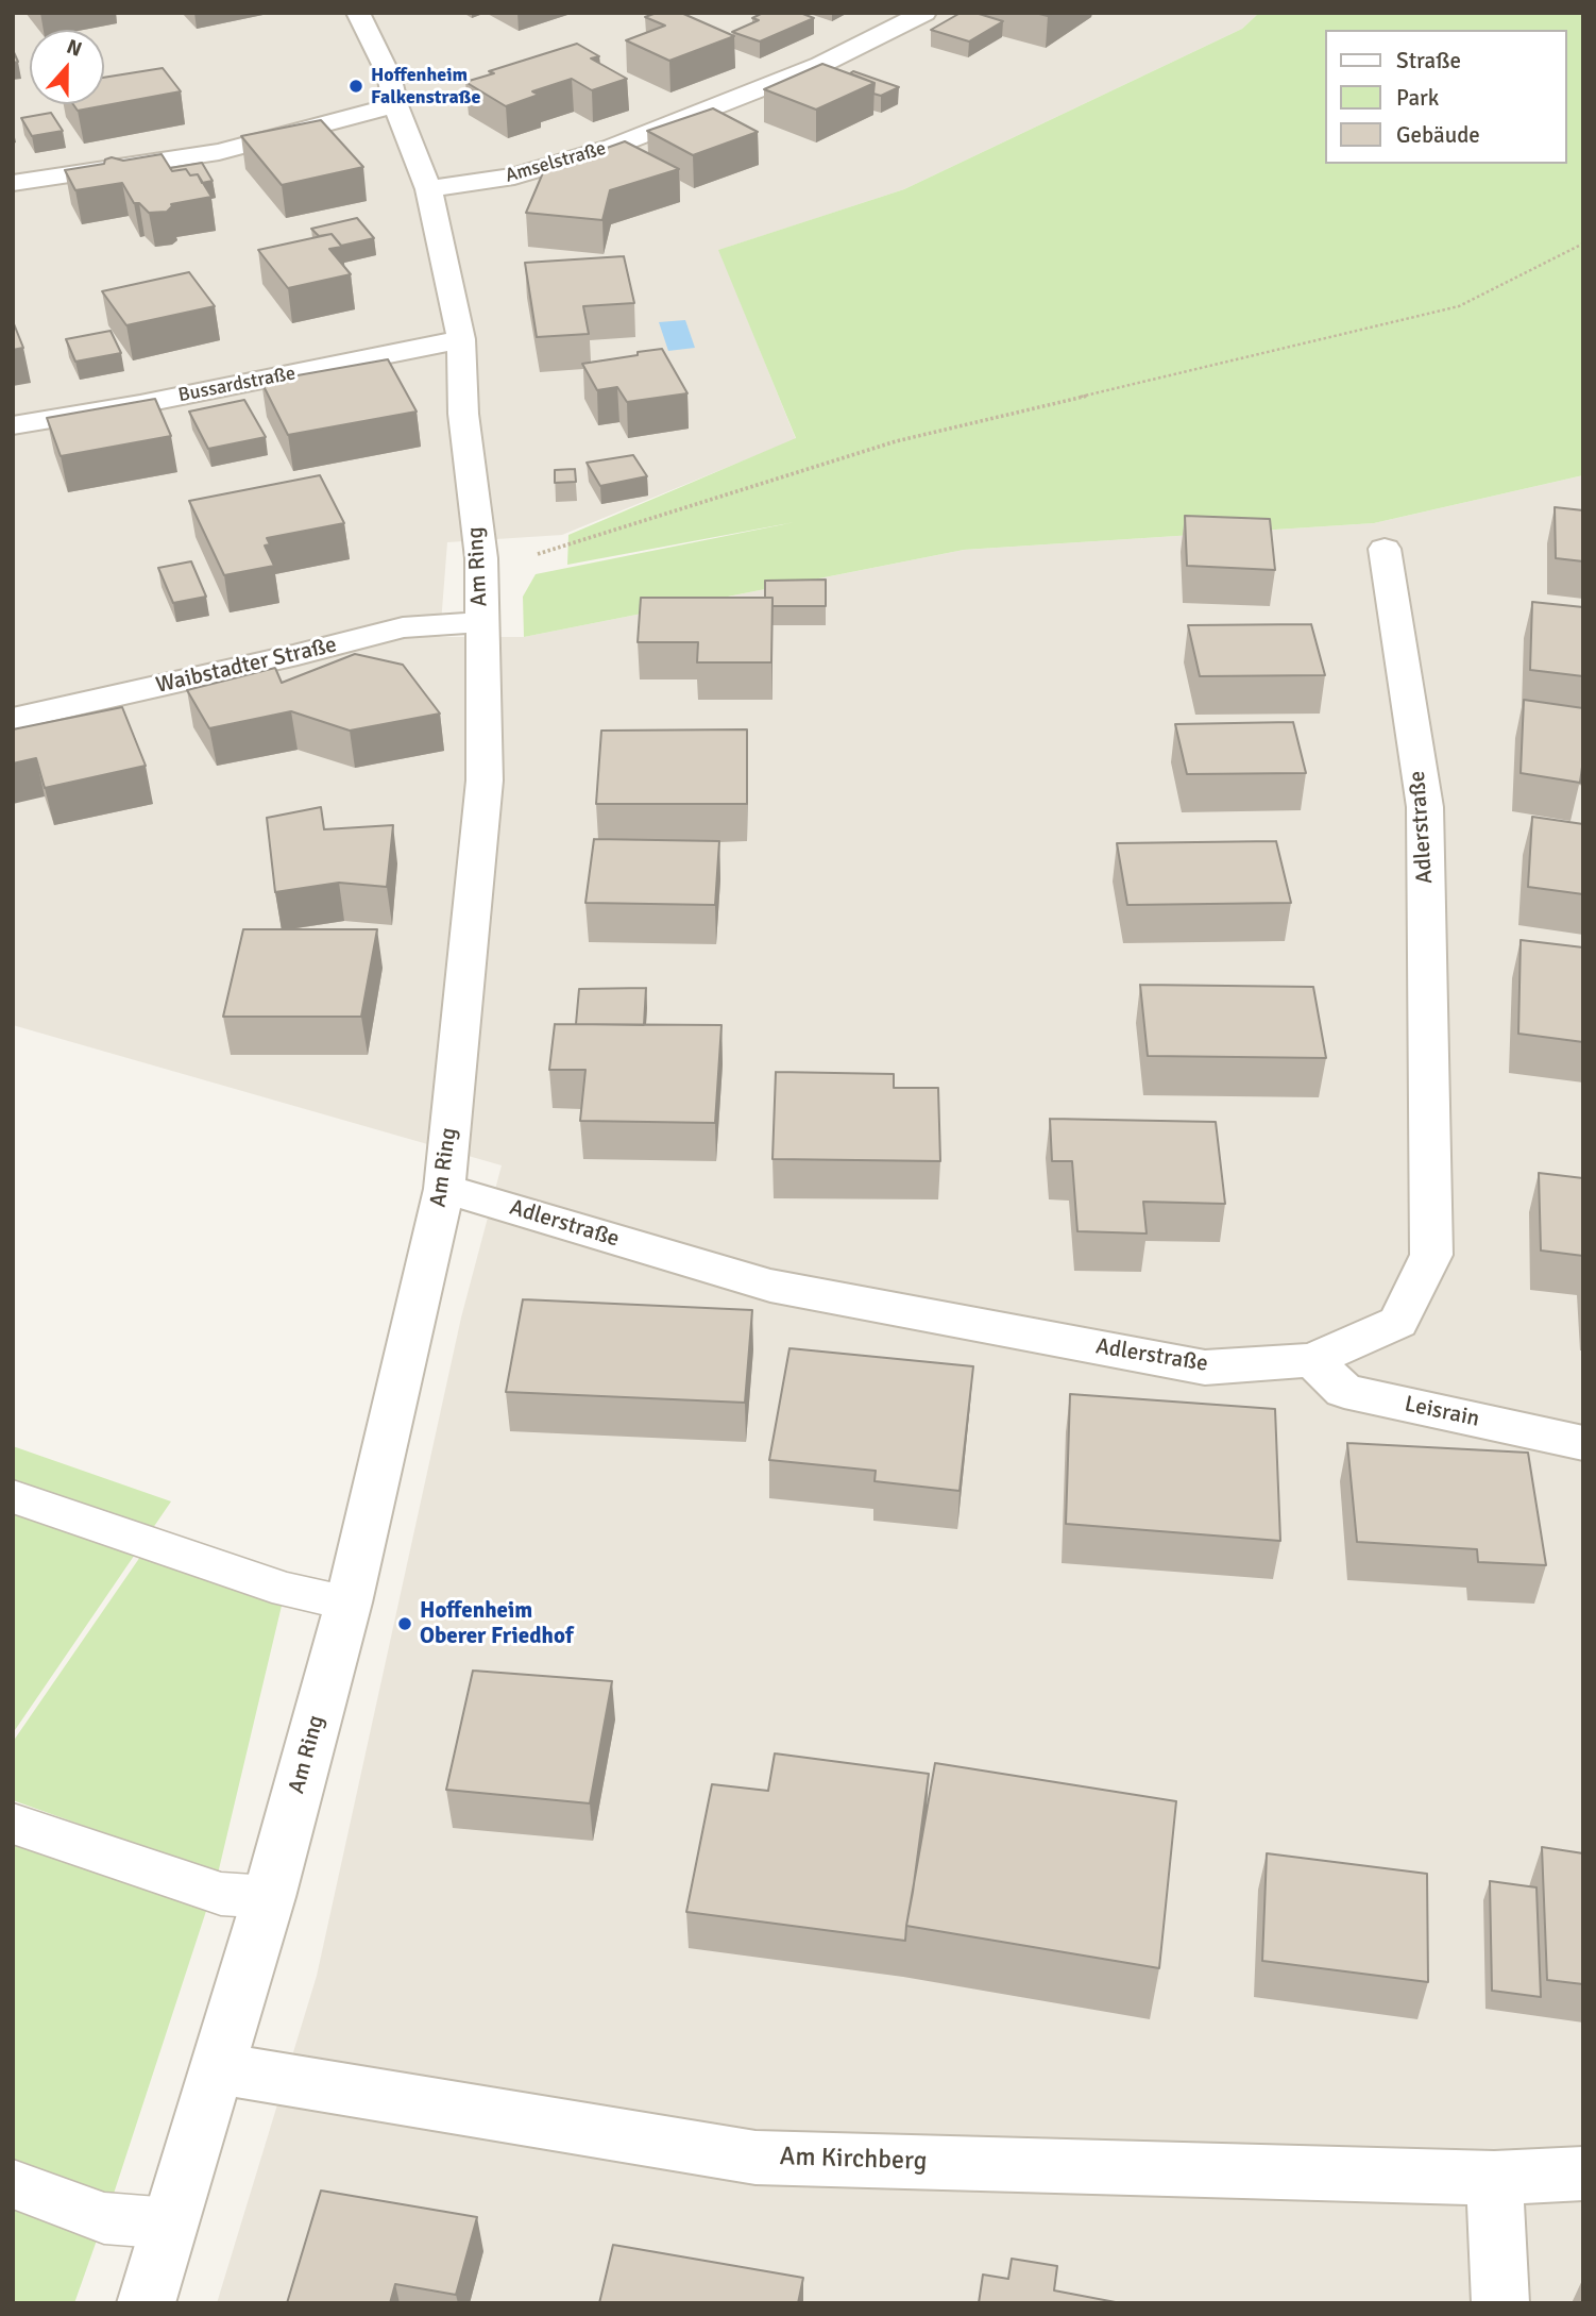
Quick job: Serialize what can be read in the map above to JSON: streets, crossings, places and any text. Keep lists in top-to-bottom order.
{
  "streets": {
    "street": [
      "Amselstraße",
      "Bussardstraße",
      "Am Ring",
      "Waibstadter Straße",
      "Adlerstraße",
      "Leisrain",
      "Am Kirchberg"
    ]
  },
  "crossings": [
    ["Amselstraße", "Am Ring"],
    ["Bussardstraße", "Am Ring"],
    ["Am Ring", "Waibstadter Straße"],
    ["Am Ring", "Adlerstraße"],
    ["Am Ring", "Am Kirchberg"],
    ["Adlerstraße", "Leisrain"]
  ],
  "places": ["Hoffenheim Falkenstraße", "Hoffenheim Oberer Friedhof"],
  "legend": ["Straße", "Park", "Gebäude"],
  "north": "top"
}
